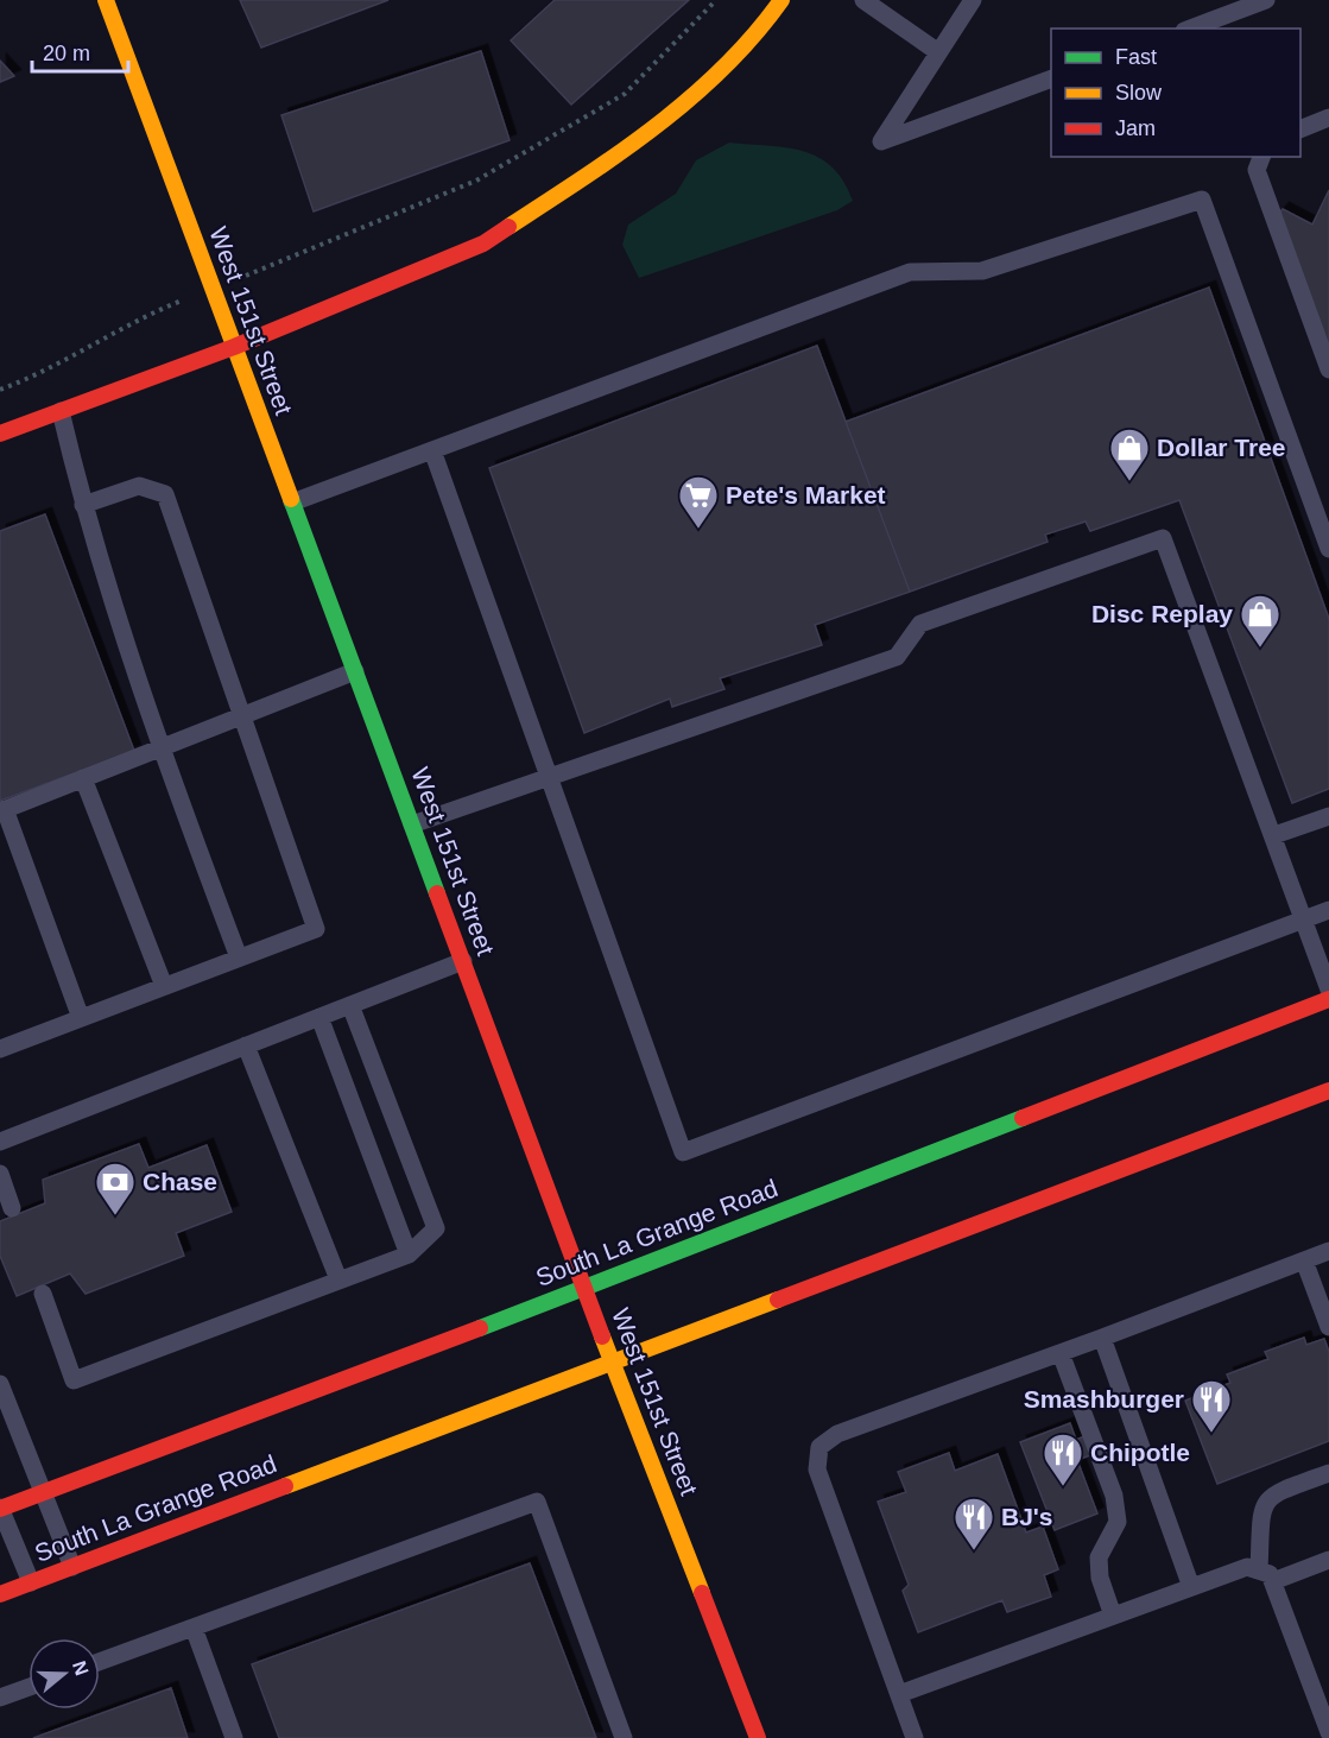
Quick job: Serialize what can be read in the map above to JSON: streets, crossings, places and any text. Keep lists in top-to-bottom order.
{
  "streets": {
    "main road": ["West 151st Street", "South La Grange Road"]
  },
  "crossings": [
    ["West 151st Street", "South La Grange Road"]
  ],
  "places": {
    "shop": ["Dollar Tree", "Disc Replay"],
    "supermarket": ["Pete's Market"],
    "bank": ["Chase"],
    "restaurant": ["Smashburger", "Chipotle", "BJ's"]
  },
  "legend": ["Fast", "Slow", "Jam"],
  "scale_bar": "20 m",
  "north": "right"
}
